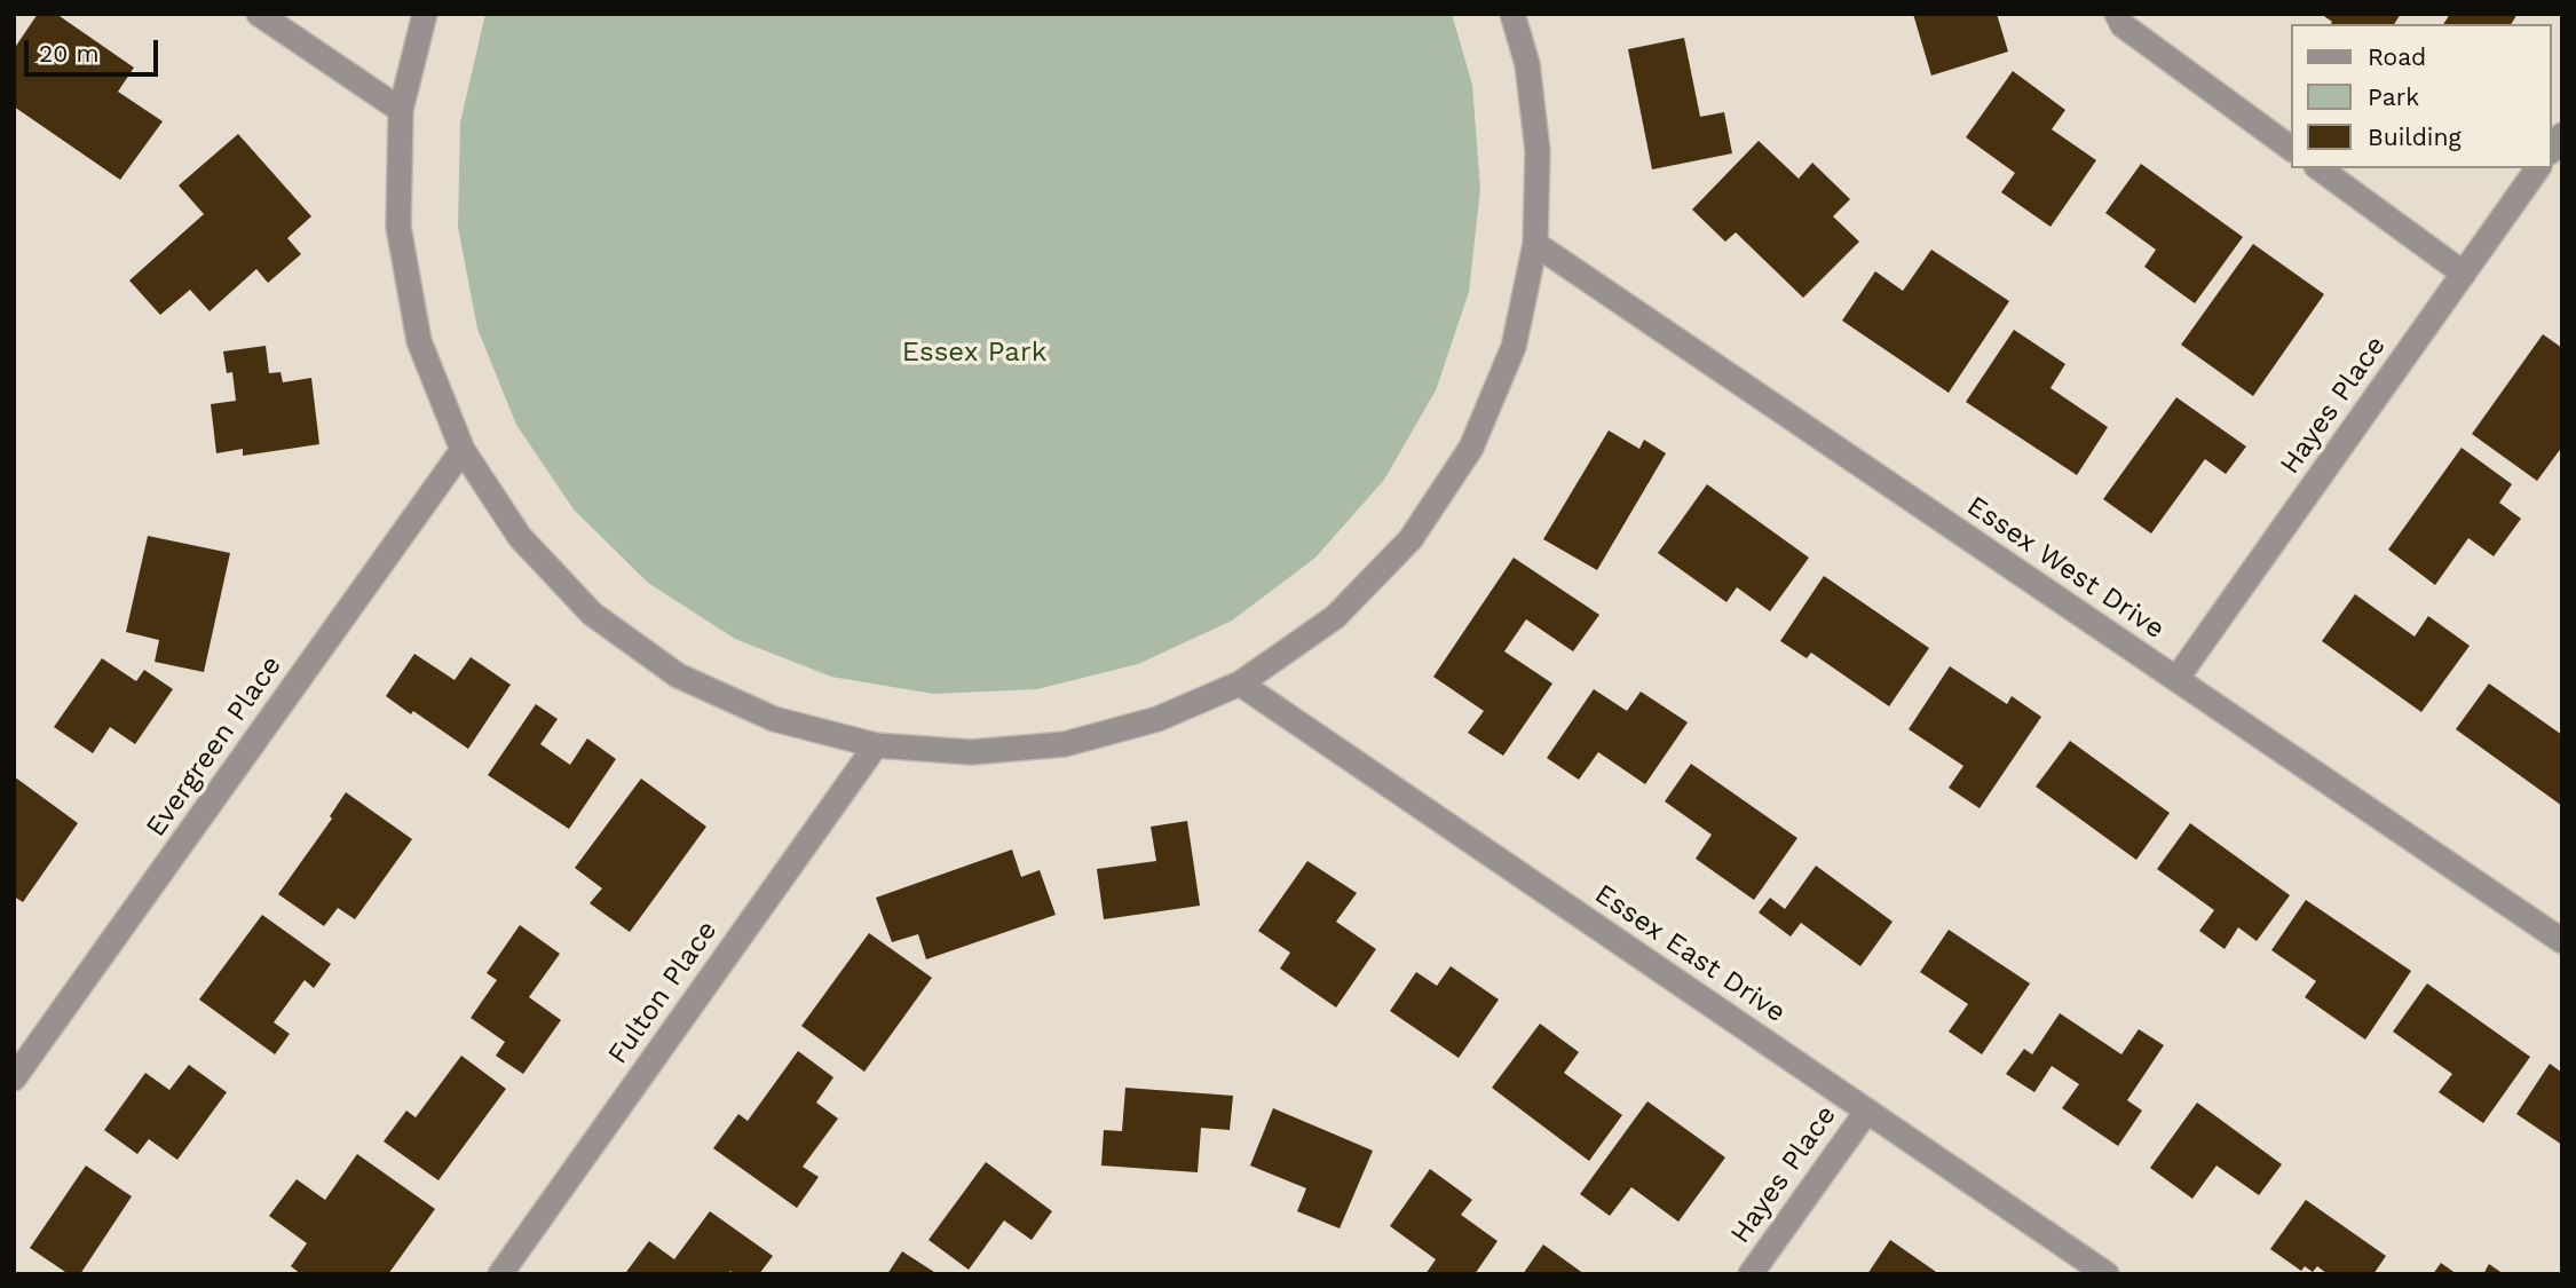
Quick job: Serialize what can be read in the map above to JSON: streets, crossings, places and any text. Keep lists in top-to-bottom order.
{
  "streets": {
    "street": [
      "Hayes Place",
      "Essex West Drive",
      "Evergreen Place",
      "Essex East Drive",
      "Fulton Place"
    ]
  },
  "crossings": [
    ["Hayes Place", "Essex West Drive"],
    ["Hayes Place", "Essex East Drive"]
  ],
  "parks": ["Essex Park"],
  "legend": ["Road", "Park", "Building"],
  "scale_bar": "20 m"
}
